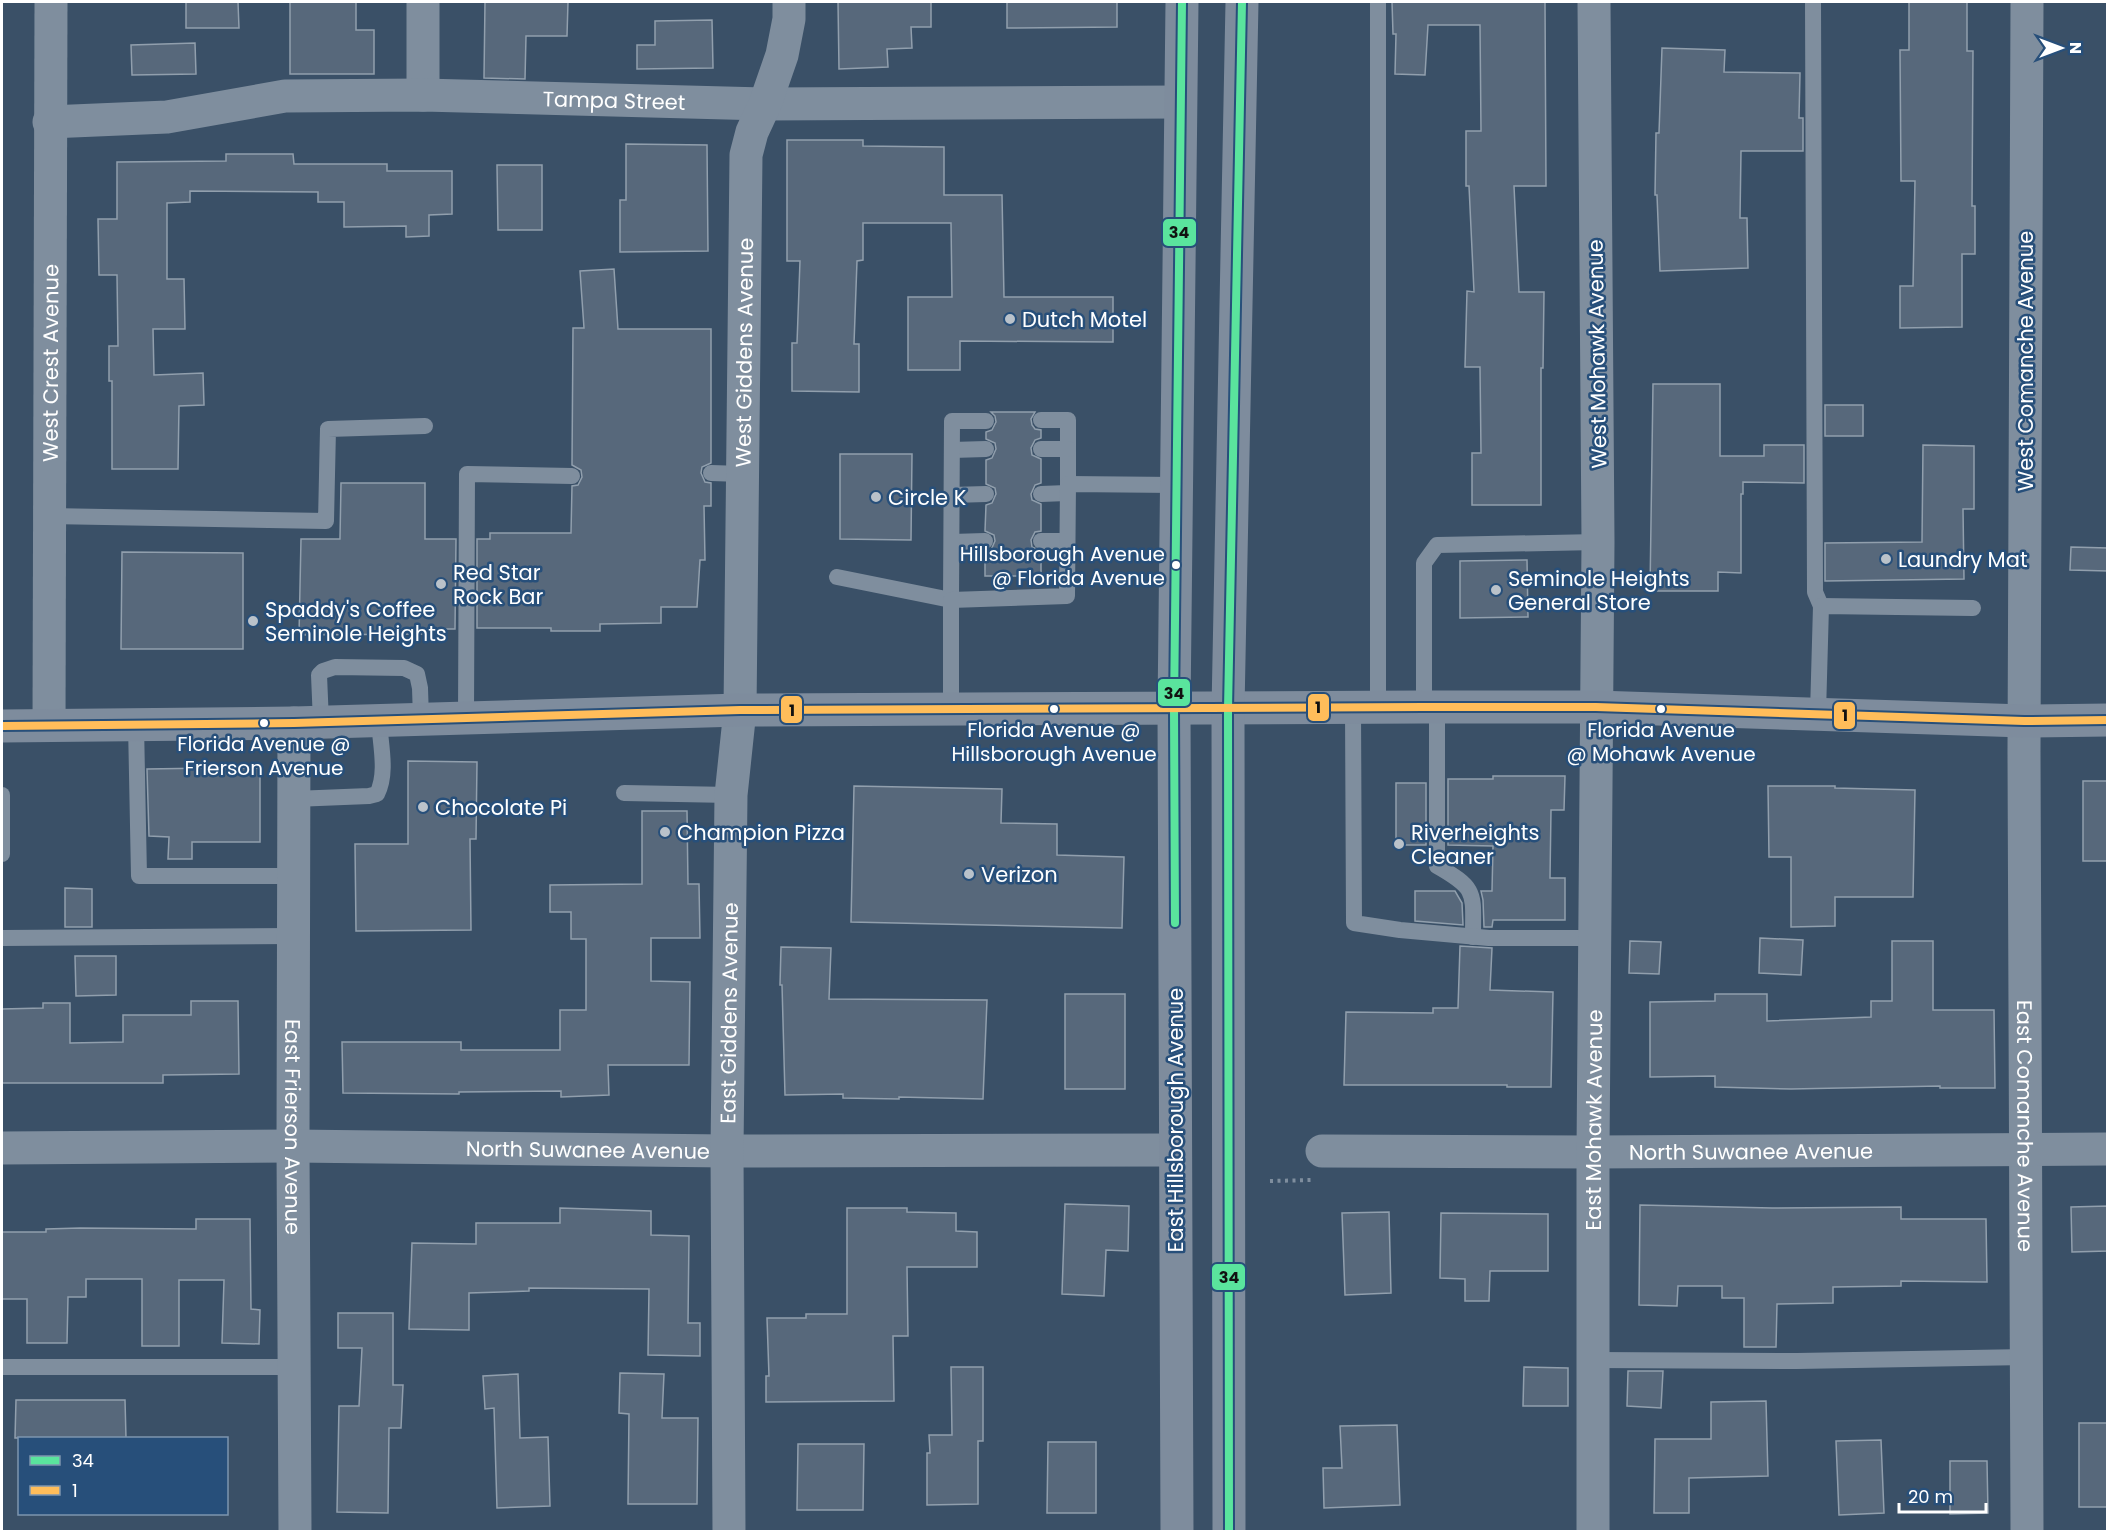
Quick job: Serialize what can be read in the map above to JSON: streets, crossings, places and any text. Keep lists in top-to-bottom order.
{
  "streets": {
    "main road": ["East Hillsborough Avenue"],
    "street": [
      "Tampa Street",
      "West Giddens Avenue",
      "West Mohawk Avenue",
      "West Comanche Avenue",
      "West Crest Avenue",
      "East Giddens Avenue",
      "East Mohawk Avenue",
      "East Comanche Avenue",
      "East Frierson Avenue",
      "North Suwanee Avenue"
    ]
  },
  "crossings": [
    ["Tampa Street", "West Giddens Avenue"],
    ["Tampa Street", "West Crest Avenue"],
    ["Tampa Street", "East Hillsborough Avenue"],
    ["West Giddens Avenue", "East Giddens Avenue"],
    ["West Mohawk Avenue", "East Mohawk Avenue"],
    ["West Comanche Avenue", "East Comanche Avenue"],
    ["East Giddens Avenue", "North Suwanee Avenue"],
    ["East Mohawk Avenue", "North Suwanee Avenue"],
    ["East Hillsborough Avenue", "North Suwanee Avenue"],
    ["East Comanche Avenue", "North Suwanee Avenue"],
    ["East Frierson Avenue", "North Suwanee Avenue"]
  ],
  "places": [
    "Dutch Motel",
    "Circle K",
    "Laundry Mat",
    "Hillsborough Avenue @ Florida Avenue",
    "Red Star Rock Bar",
    "Seminole Heights General Store",
    "Spaddy's Coffee Seminole Heights",
    "Florida Avenue @ Hillsborough Avenue",
    "Florida Avenue @ Mohawk Avenue",
    "Florida Avenue @ Frierson Avenue",
    "Chocolate Pi",
    "Champion Pizza",
    "Riverheights Cleaner",
    "Verizon"
  ],
  "lines": ["transit line 34", "transit line 1"],
  "legend": ["34", "1"],
  "scale_bar": "20 m",
  "north": "right"
}
